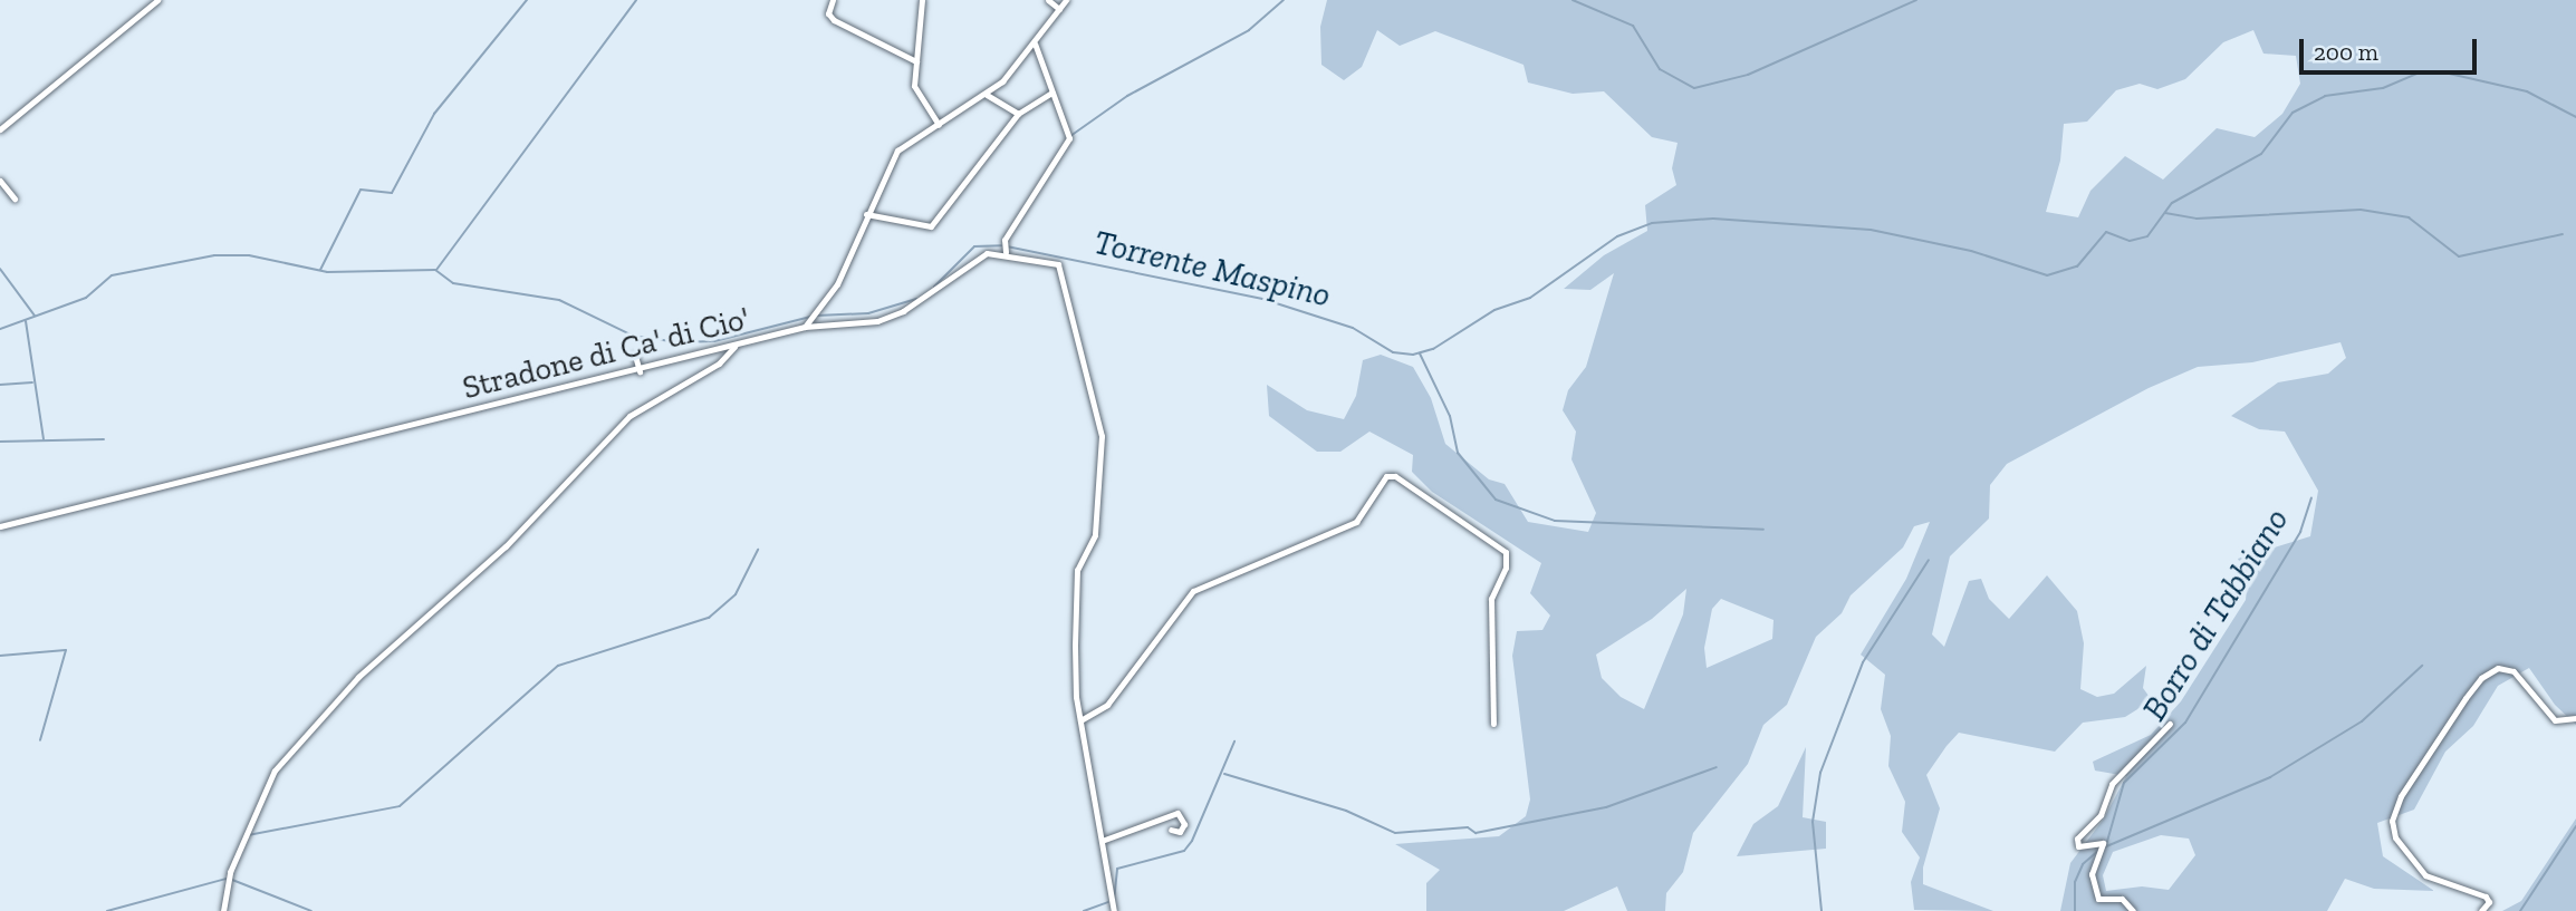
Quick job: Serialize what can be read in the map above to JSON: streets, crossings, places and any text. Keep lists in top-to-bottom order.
{
  "streets": {
    "street": ["Stradone di Ca' di Cio'"]
  },
  "water": ["Torrente Maspino", "Borro di Tabbiano"],
  "scale_bar": "200 m"
}
